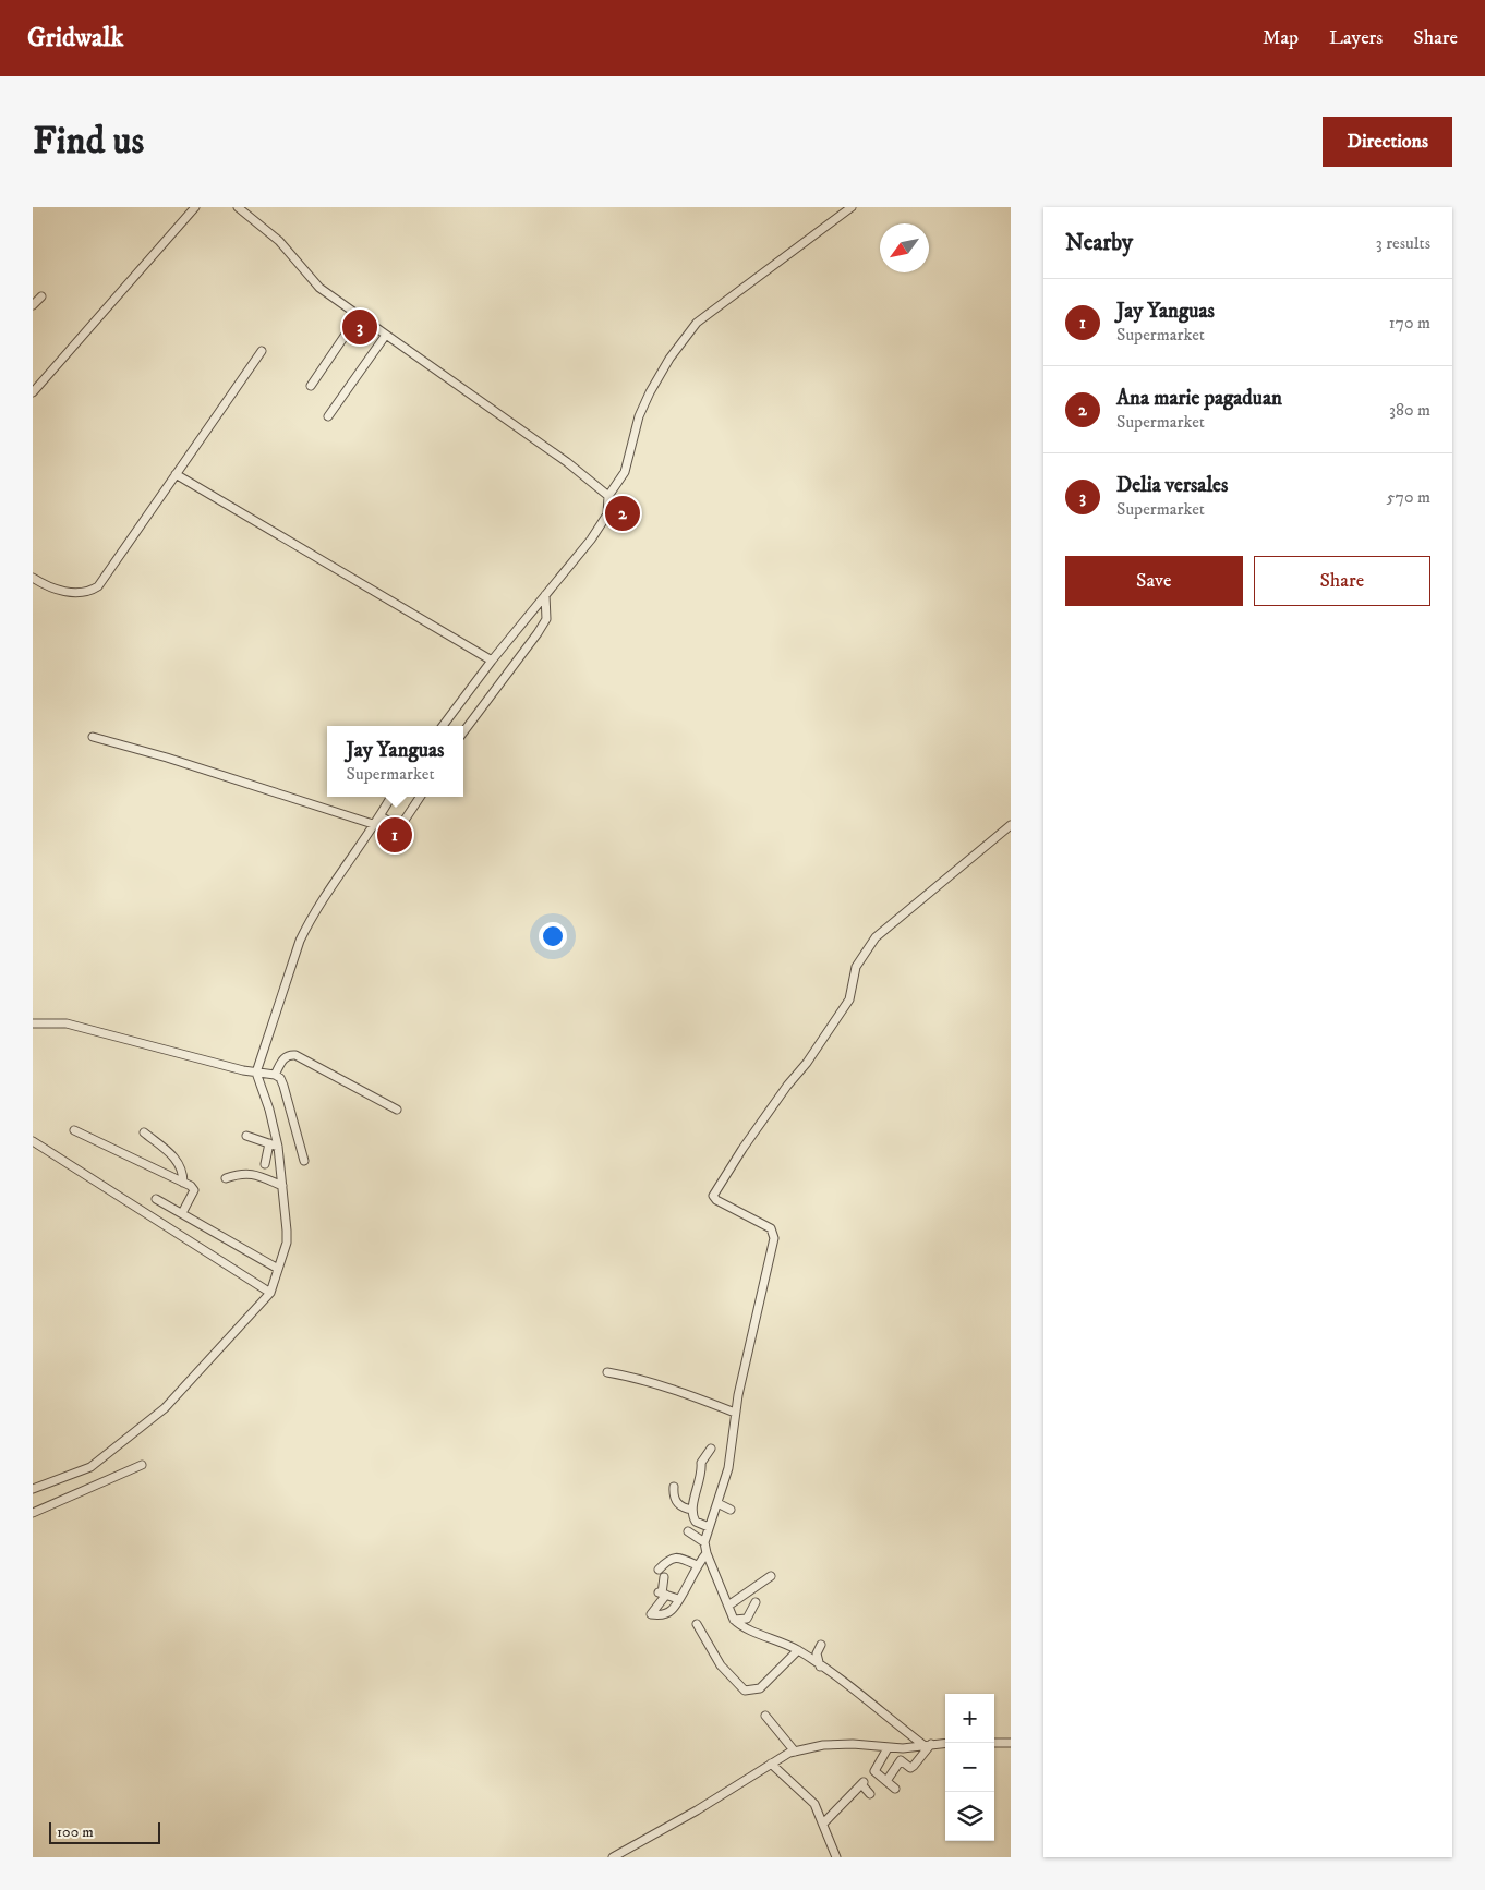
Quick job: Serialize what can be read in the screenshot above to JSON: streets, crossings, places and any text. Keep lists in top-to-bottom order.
{
  "scale_bar": "100 m",
  "north": "bottom left",
  "page": {
    "header": "Gridwalk",
    "nav": ["Map", "Layers", "Share"],
    "buttons": [
      "Directions",
      ["Save", "Share"]
    ],
    "title": "Find us",
    "heading": ["Nearby", "3 results"],
    "list": [
      {
        "mark": "1",
        "name": "Jay Yanguas",
        "note": "Supermarket",
        "value": "170 m"
      },
      {
        "mark": "2",
        "name": "Ana marie pagaduan",
        "note": "Supermarket",
        "value": "380 m"
      },
      {
        "mark": "3",
        "name": "Delia versales",
        "note": "Supermarket",
        "value": "570 m"
      }
    ],
    "pins": ["3", "2", "1"],
    "popup": ["Jay Yanguas", "Supermarket"],
    "map_buttons": ["+", "−"],
    "scale": "100 m"
  }
}
